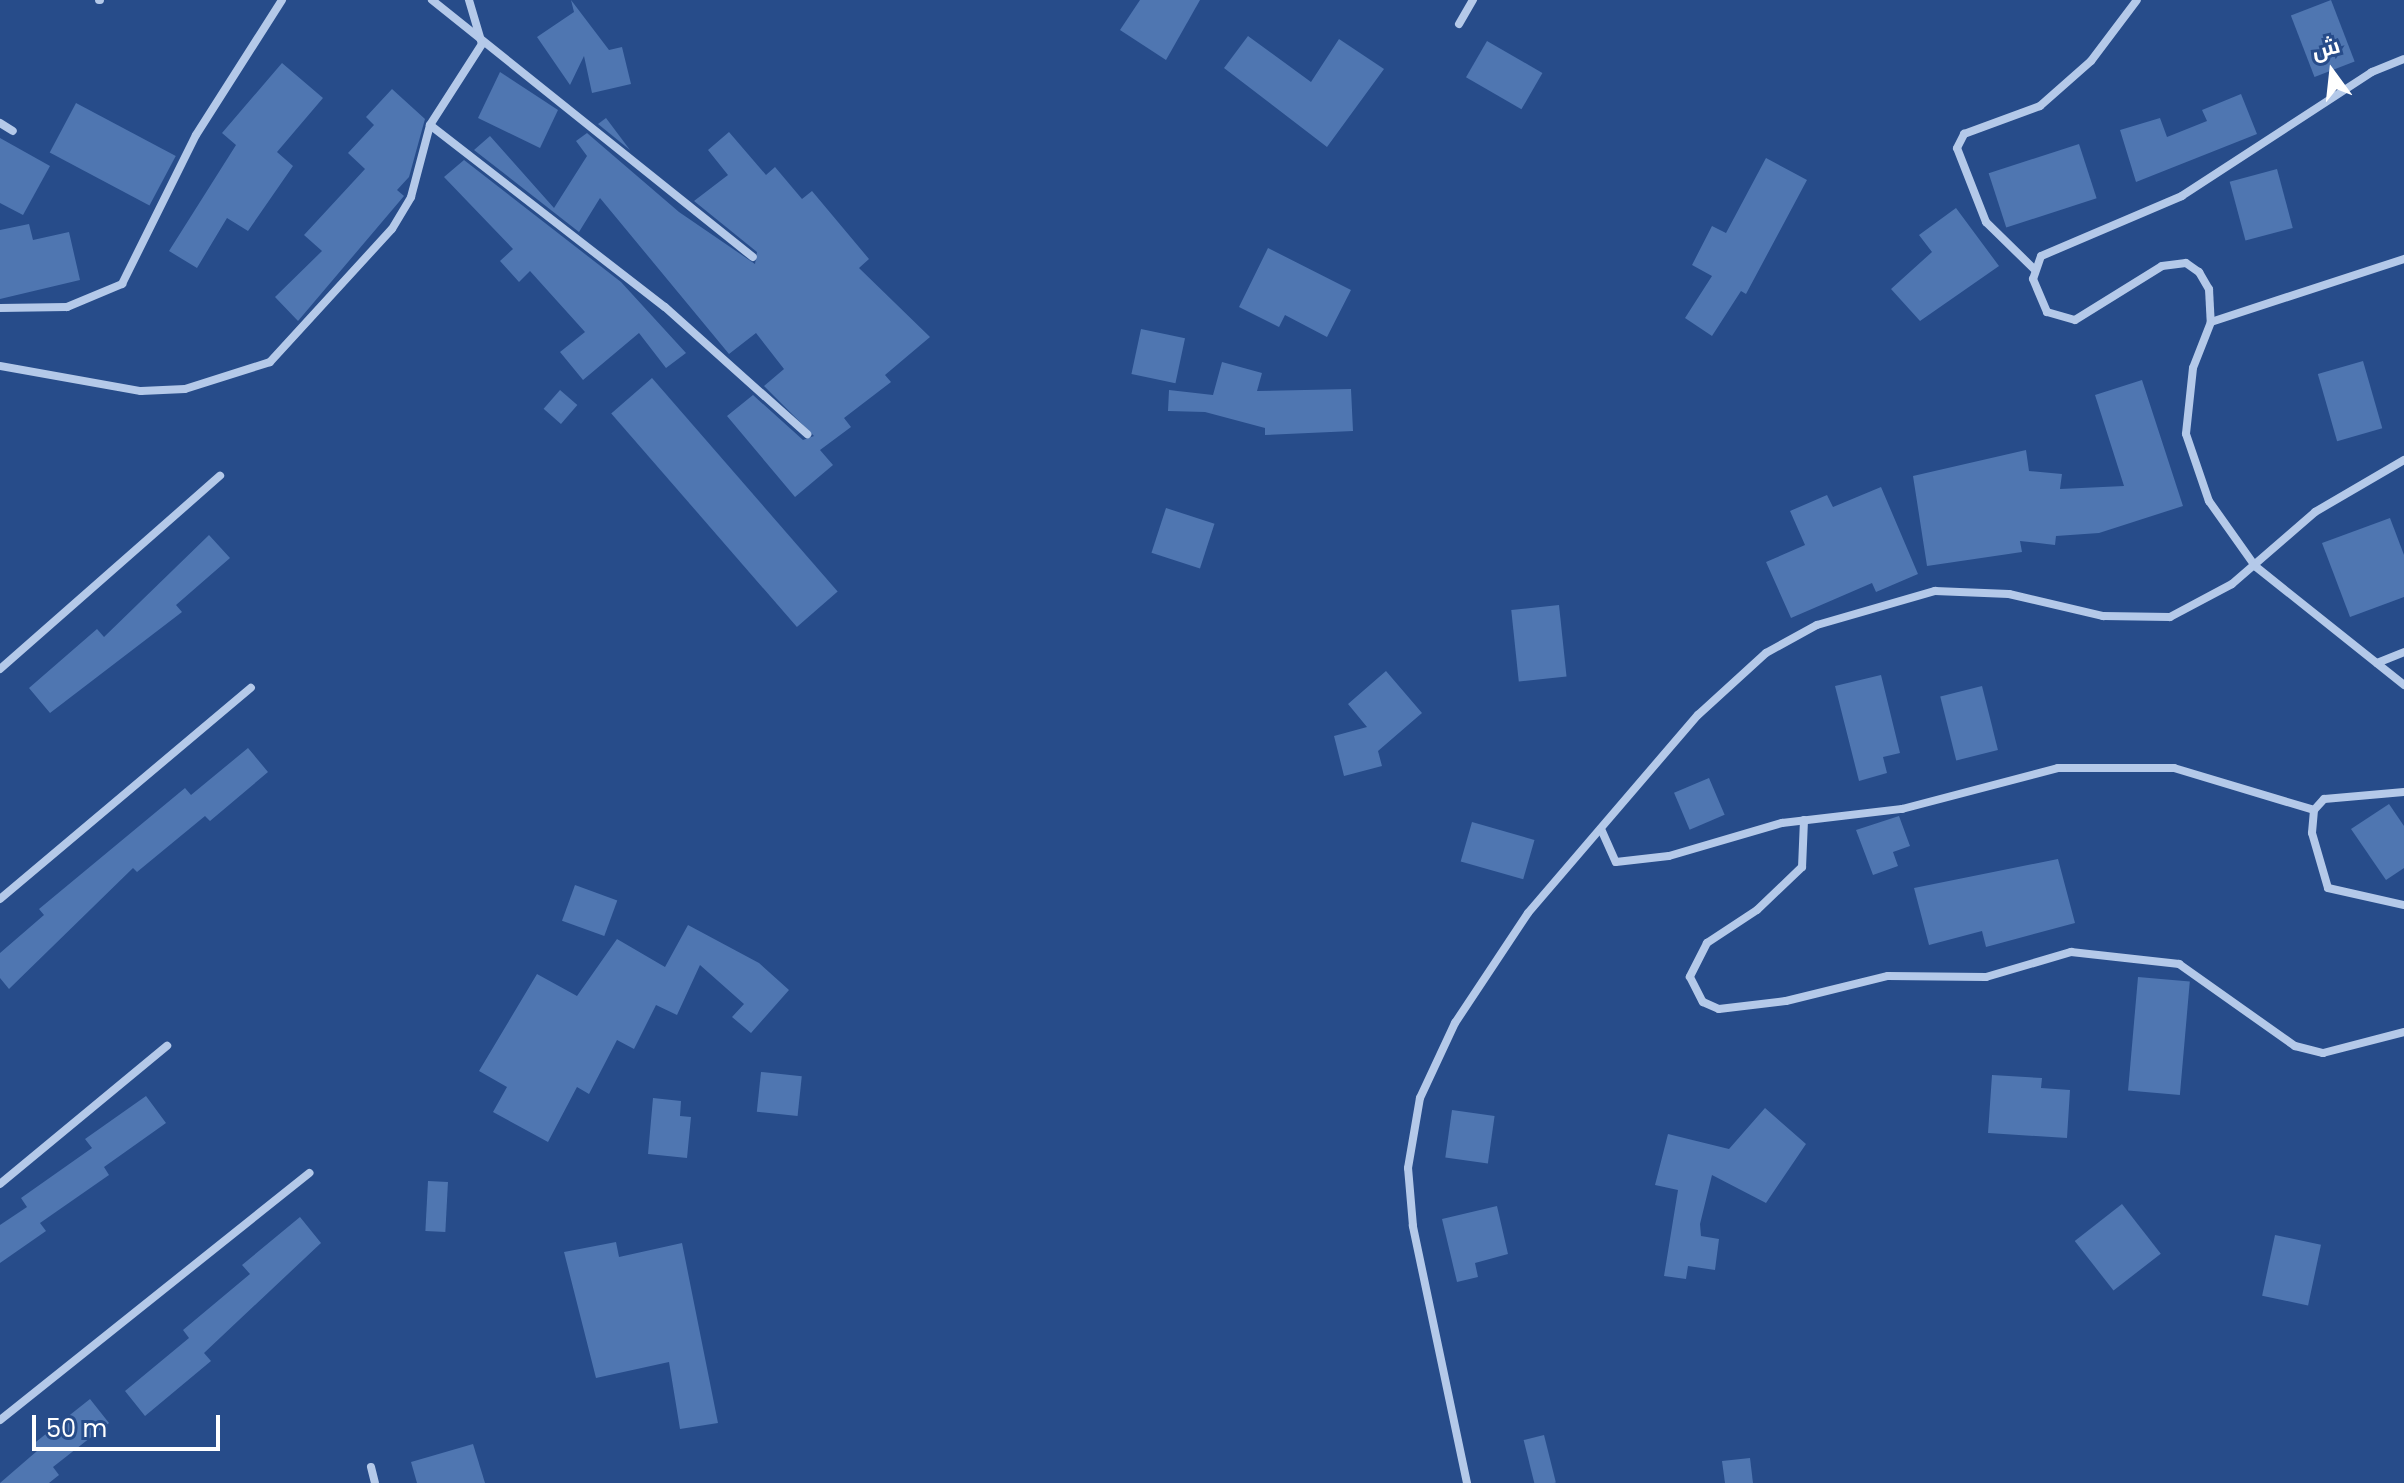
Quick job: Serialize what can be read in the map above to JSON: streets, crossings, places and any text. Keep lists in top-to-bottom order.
{
  "scale_bar": "50 m",
  "north": "top"
}
